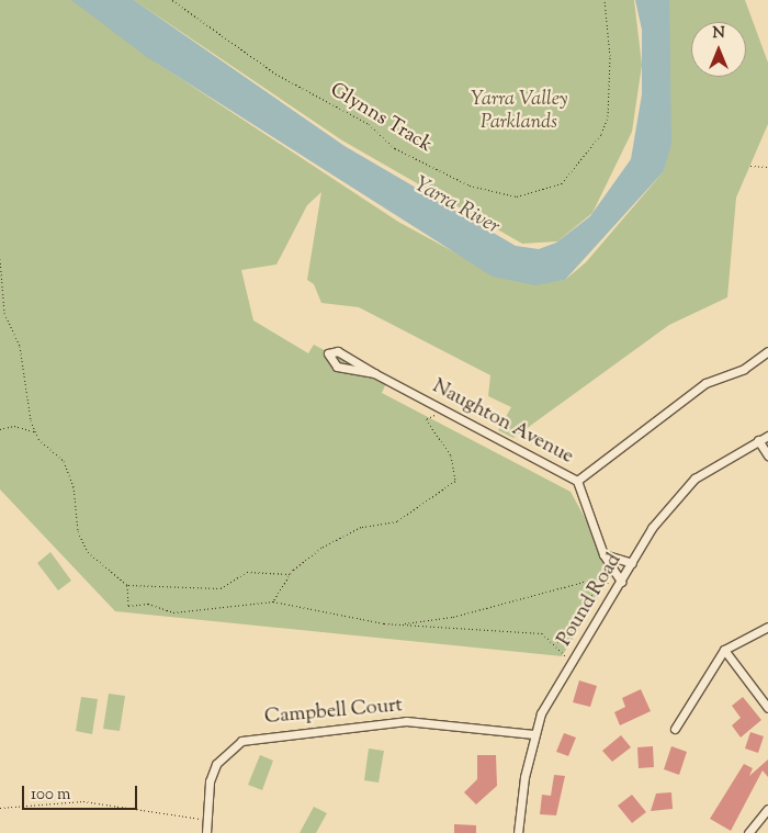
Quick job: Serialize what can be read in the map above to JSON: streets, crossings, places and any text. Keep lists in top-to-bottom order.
{
  "streets": {
    "street": ["Naughton Avenue", "Pound Road", "Campbell Court"],
    "path": ["Glynns Track"]
  },
  "crossings": [
    ["Naughton Avenue", "Pound Road"],
    ["Pound Road", "Campbell Court"]
  ],
  "water": ["Yarra River"],
  "parks": ["Yarra Valley Parklands"],
  "scale_bar": "100 m",
  "north": "top"
}
